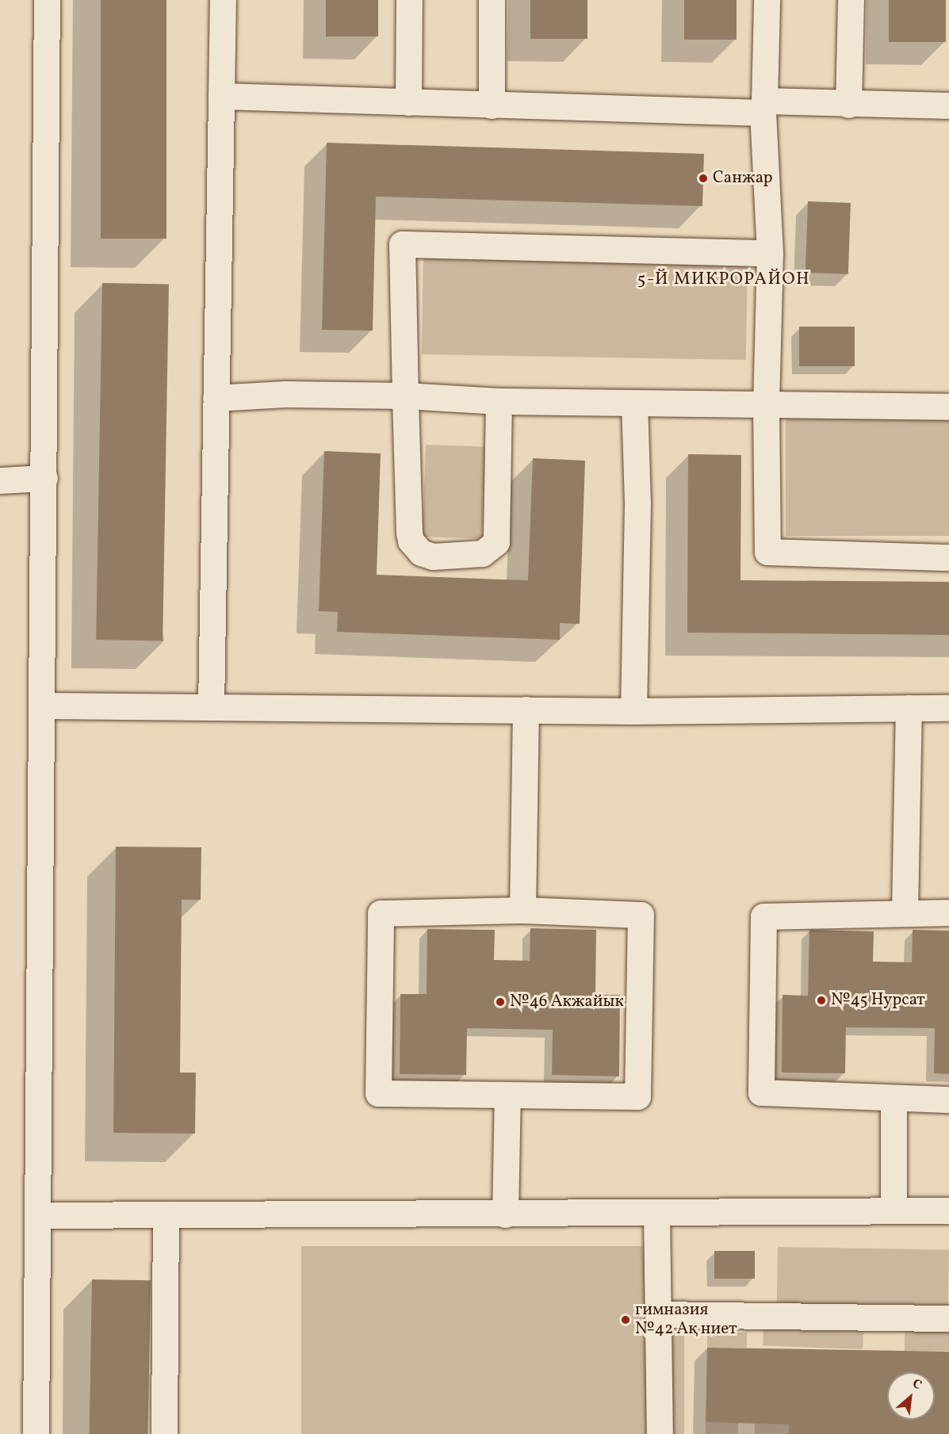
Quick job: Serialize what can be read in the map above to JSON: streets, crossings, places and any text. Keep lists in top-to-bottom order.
{
  "districts": ["5-Й МИКРОРАЙОН"],
  "places": [
    "Санжар",
    "№45 Нурсат",
    "№46 Акжайык",
    "гимназия №42 Ақ ниет"
  ],
  "north": "top right"
}
